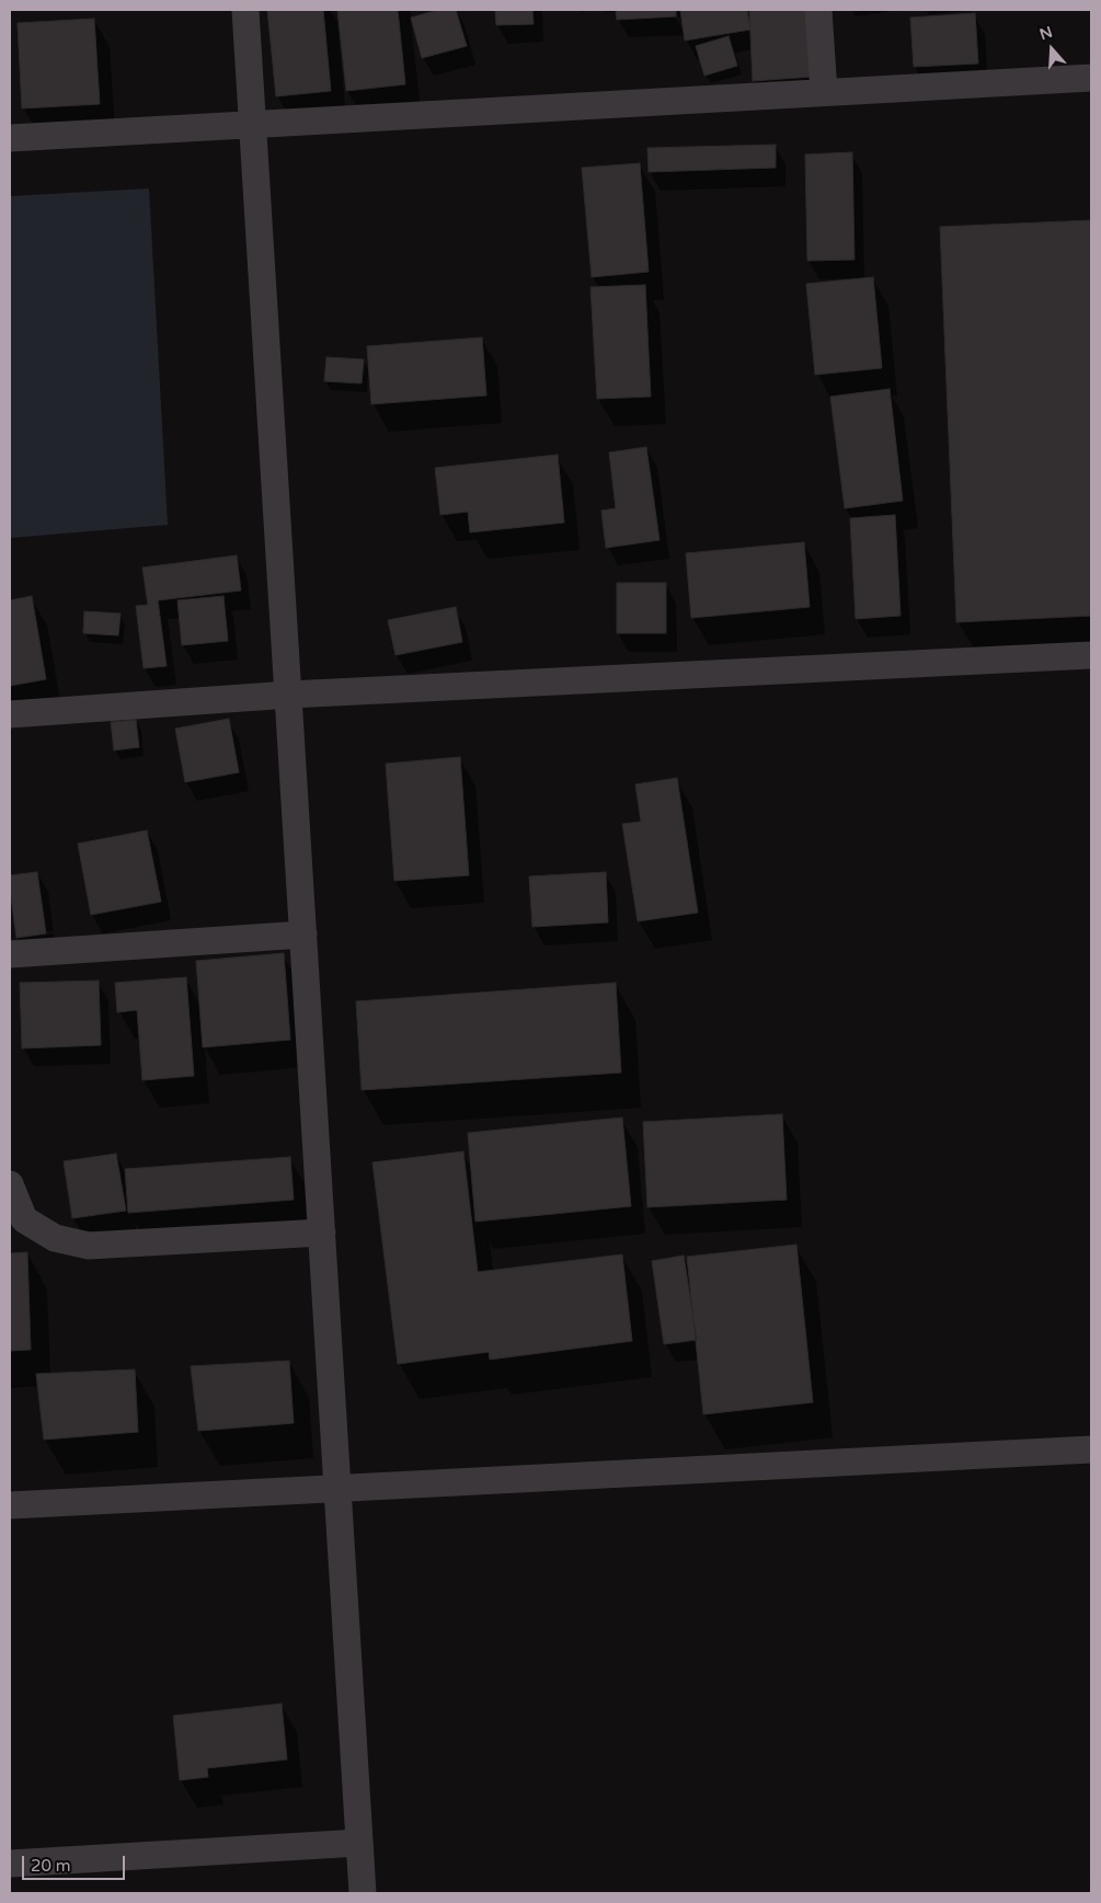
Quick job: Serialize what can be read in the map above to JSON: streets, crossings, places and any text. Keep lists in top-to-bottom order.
{
  "scale_bar": "20 m",
  "north": "top"
}
